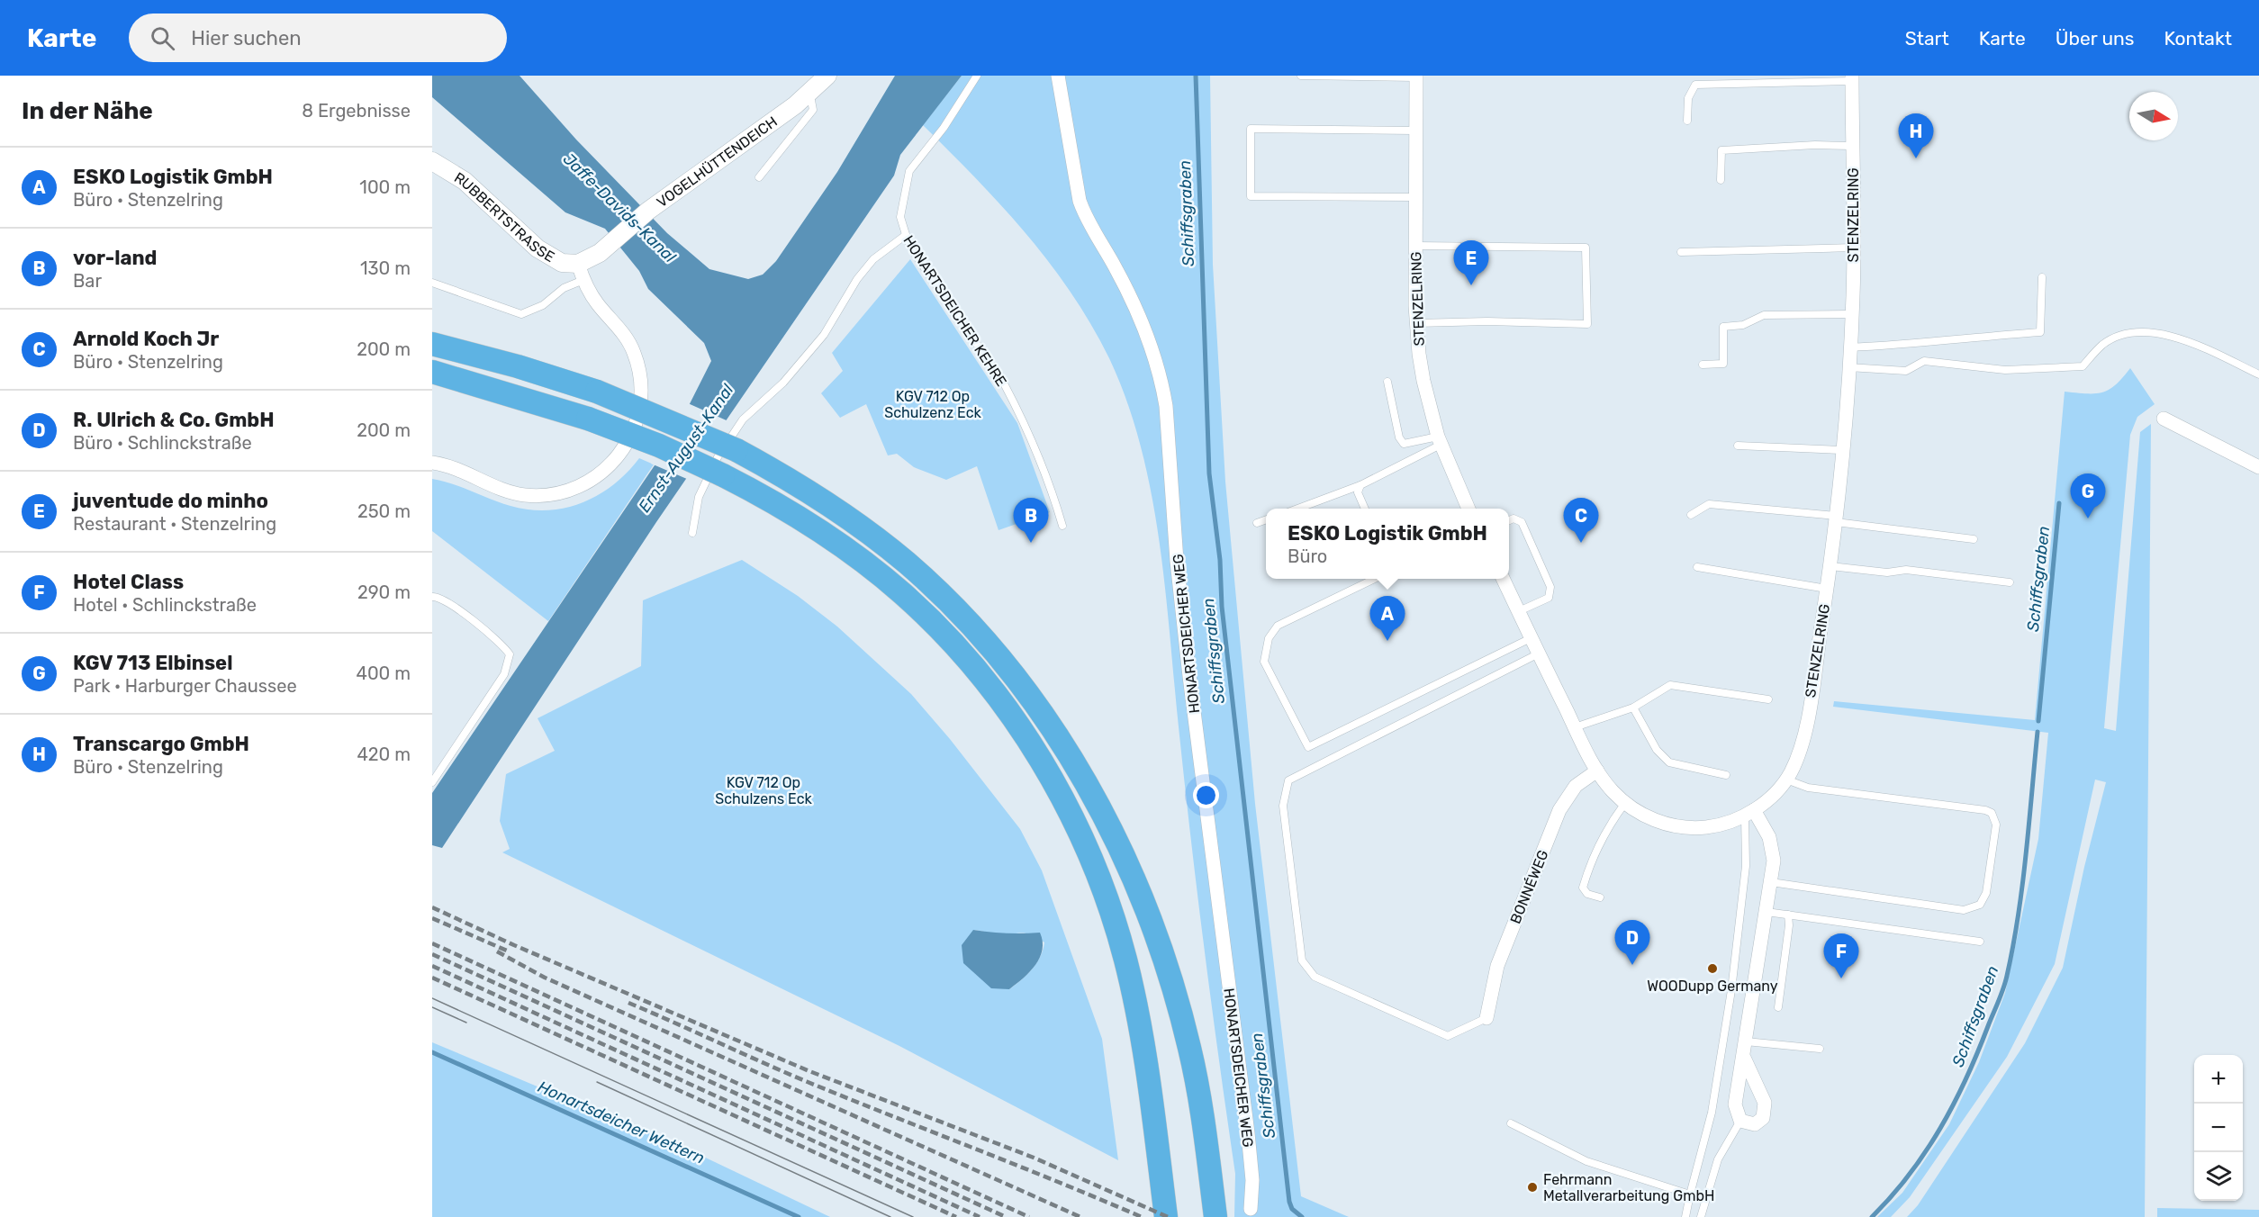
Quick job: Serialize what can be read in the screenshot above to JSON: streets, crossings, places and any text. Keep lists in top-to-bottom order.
{
  "streets": {
    "street": [
      "VOGELHÜTTENDEICH",
      "STENZELRING",
      "RUBBERTSTRASSE",
      "HONARTSDEICHER WEG",
      "BONNÉWEG"
    ],
    "lane": ["HONARTSDEICHER KEHRE"]
  },
  "crossings": [
    ["VOGELHÜTTENDEICH", "RUBBERTSTRASSE"],
    ["STENZELRING", "BONNÉWEG"]
  ],
  "water": [
    "Jaffe-Davids-Kanal",
    "Schiffsgraben",
    "Ernst-August-Kanal",
    "Honartsdeicher Wettern"
  ],
  "parks": ["KGV 712 Op Schulzenz Eck", "KGV 712 Op Schulzens Eck"],
  "places": ["WOODupp Germany", "Fehrmann Metallverarbeitung GmbH"],
  "north": "right",
  "page": {
    "header": "Karte",
    "search": "Hier suchen",
    "nav": [
      "Start",
      "Karte",
      "Über uns",
      "Kontakt"
    ],
    "heading": ["In der Nähe", "8 Ergebnisse"],
    "pins": [
      "H",
      "E",
      "G",
      "B",
      "C",
      "A",
      "D",
      "F"
    ],
    "list": [
      {
        "mark": "A",
        "name": "ESKO Logistik GmbH",
        "note": "Büro · Stenzelring",
        "value": "100 m"
      },
      {
        "mark": "B",
        "name": "vor-land",
        "note": "Bar",
        "value": "130 m"
      },
      {
        "mark": "C",
        "name": "Arnold Koch Jr",
        "note": "Büro · Stenzelring",
        "value": "200 m"
      },
      {
        "mark": "D",
        "name": "R. Ulrich & Co. GmbH",
        "note": "Büro · Schlinckstraße",
        "value": "200 m"
      },
      {
        "mark": "E",
        "name": "juventude do minho",
        "note": "Restaurant · Stenzelring",
        "value": "250 m"
      },
      {
        "mark": "F",
        "name": "Hotel Class",
        "note": "Hotel · Schlinckstraße",
        "value": "290 m"
      },
      {
        "mark": "G",
        "name": "KGV 713 Elbinsel",
        "note": "Park · Harburger Chaussee",
        "value": "400 m"
      },
      {
        "mark": "H",
        "name": "Transcargo GmbH",
        "note": "Büro · Stenzelring",
        "value": "420 m"
      }
    ],
    "popup": ["ESKO Logistik GmbH", "Büro"],
    "map_buttons": ["+", "−"]
  }
}
